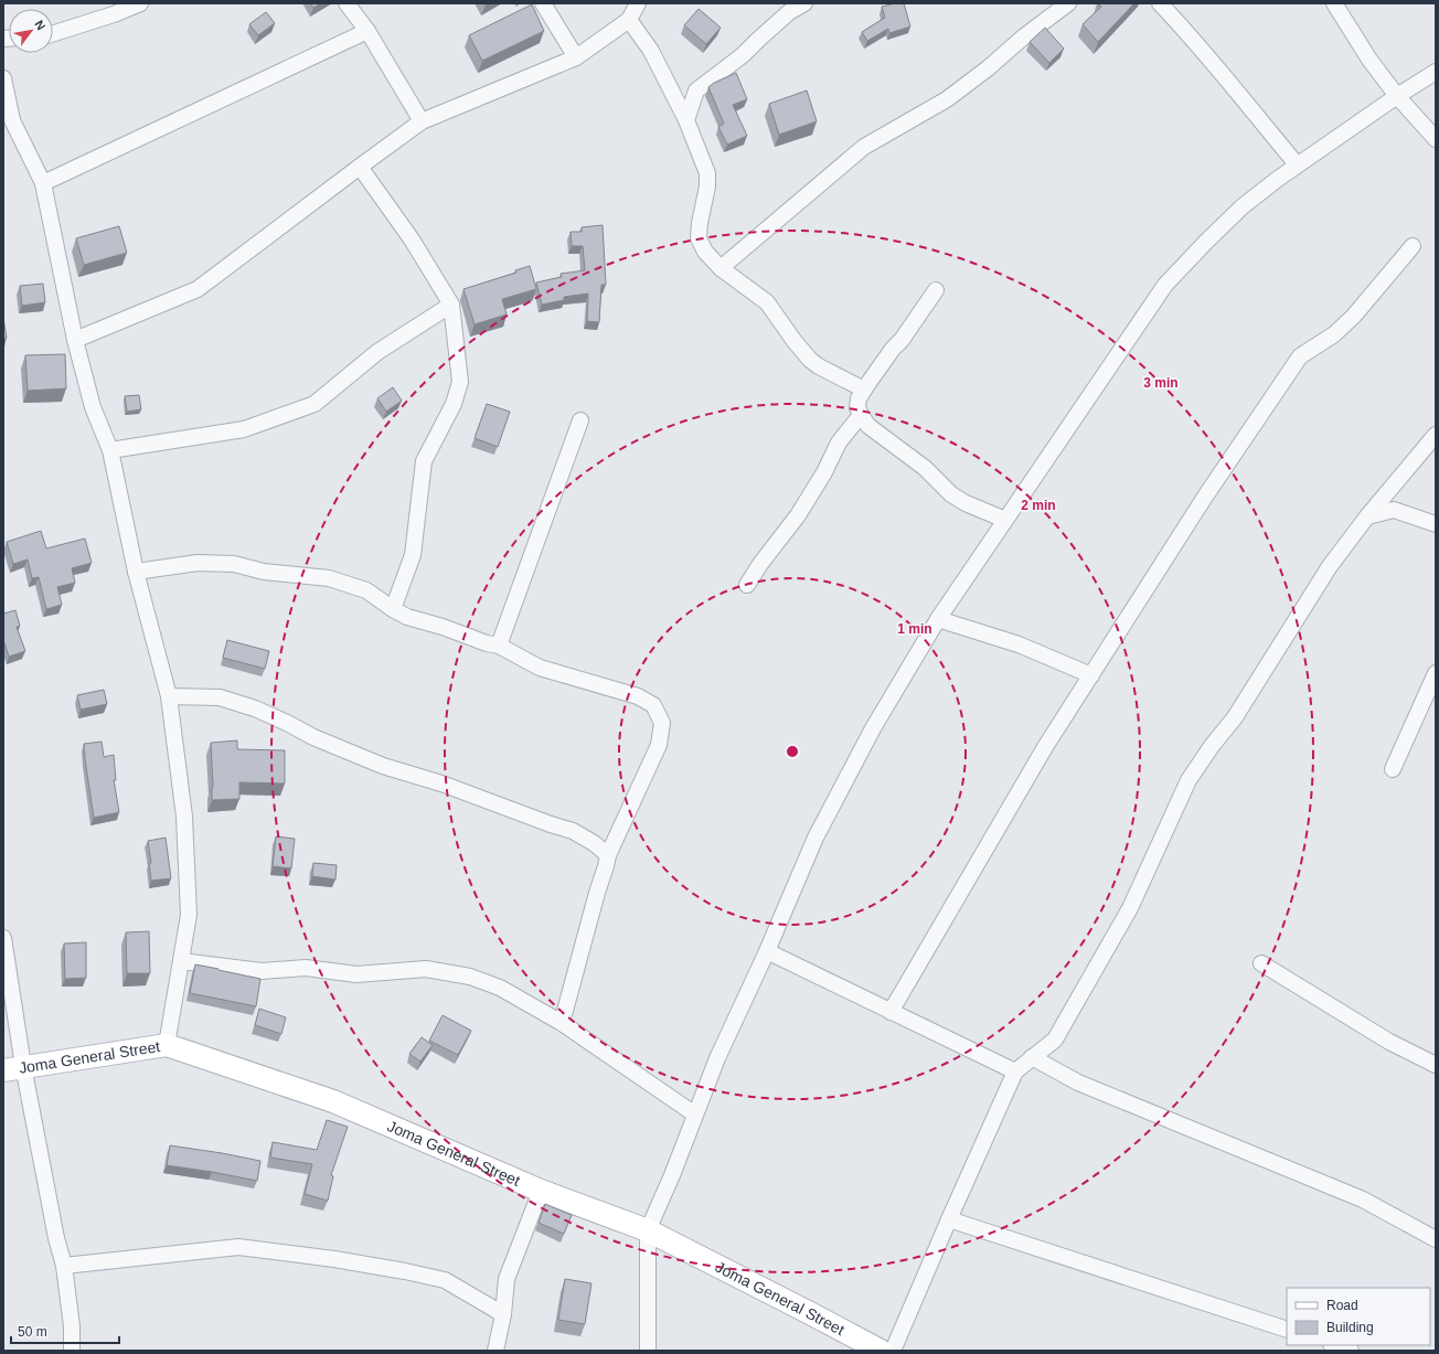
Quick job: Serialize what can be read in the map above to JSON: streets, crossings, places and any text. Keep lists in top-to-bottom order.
{
  "streets": {
    "street": ["Joma General Street"]
  },
  "legend": ["Road", "Building"],
  "scale_bar": "50 m",
  "north": "top right",
  "rings": ["3 min", "2 min", "1 min"]
}
